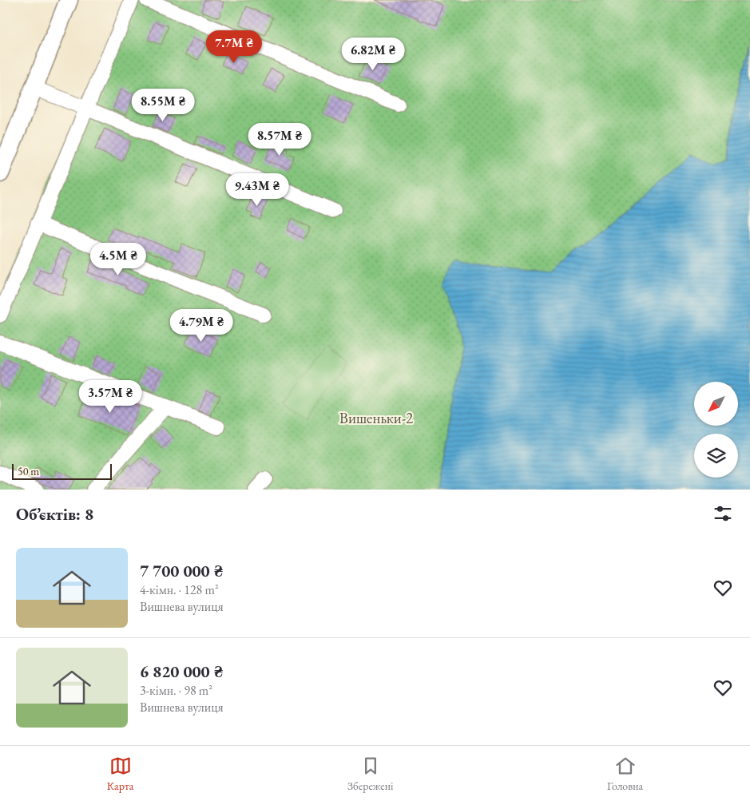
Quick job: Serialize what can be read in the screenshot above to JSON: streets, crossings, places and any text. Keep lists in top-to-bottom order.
{
  "parks": ["Вишеньки-2"],
  "scale_bar": "50 m",
  "north": "bottom left",
  "page": {
    "price": [
      "7.7M ₴",
      "6.82M ₴",
      "8.55M ₴",
      "8.57M ₴",
      "9.43M ₴",
      "4.5M ₴",
      "4.79M ₴",
      "3.57M ₴"
    ],
    "scale": "50 m",
    "heading": "Об’єктів: 8",
    "list": [
      {
        "name": "7 700 000 ₴",
        "note": "4-кімн. · 128 m² · Вишнева вулиця"
      },
      {
        "name": "6 820 000 ₴",
        "note": "3-кімн. · 98 m² · Вишнева вулиця"
      }
    ],
    "tabs": ["Карта", "Збережені", "Головна"]
  }
}
